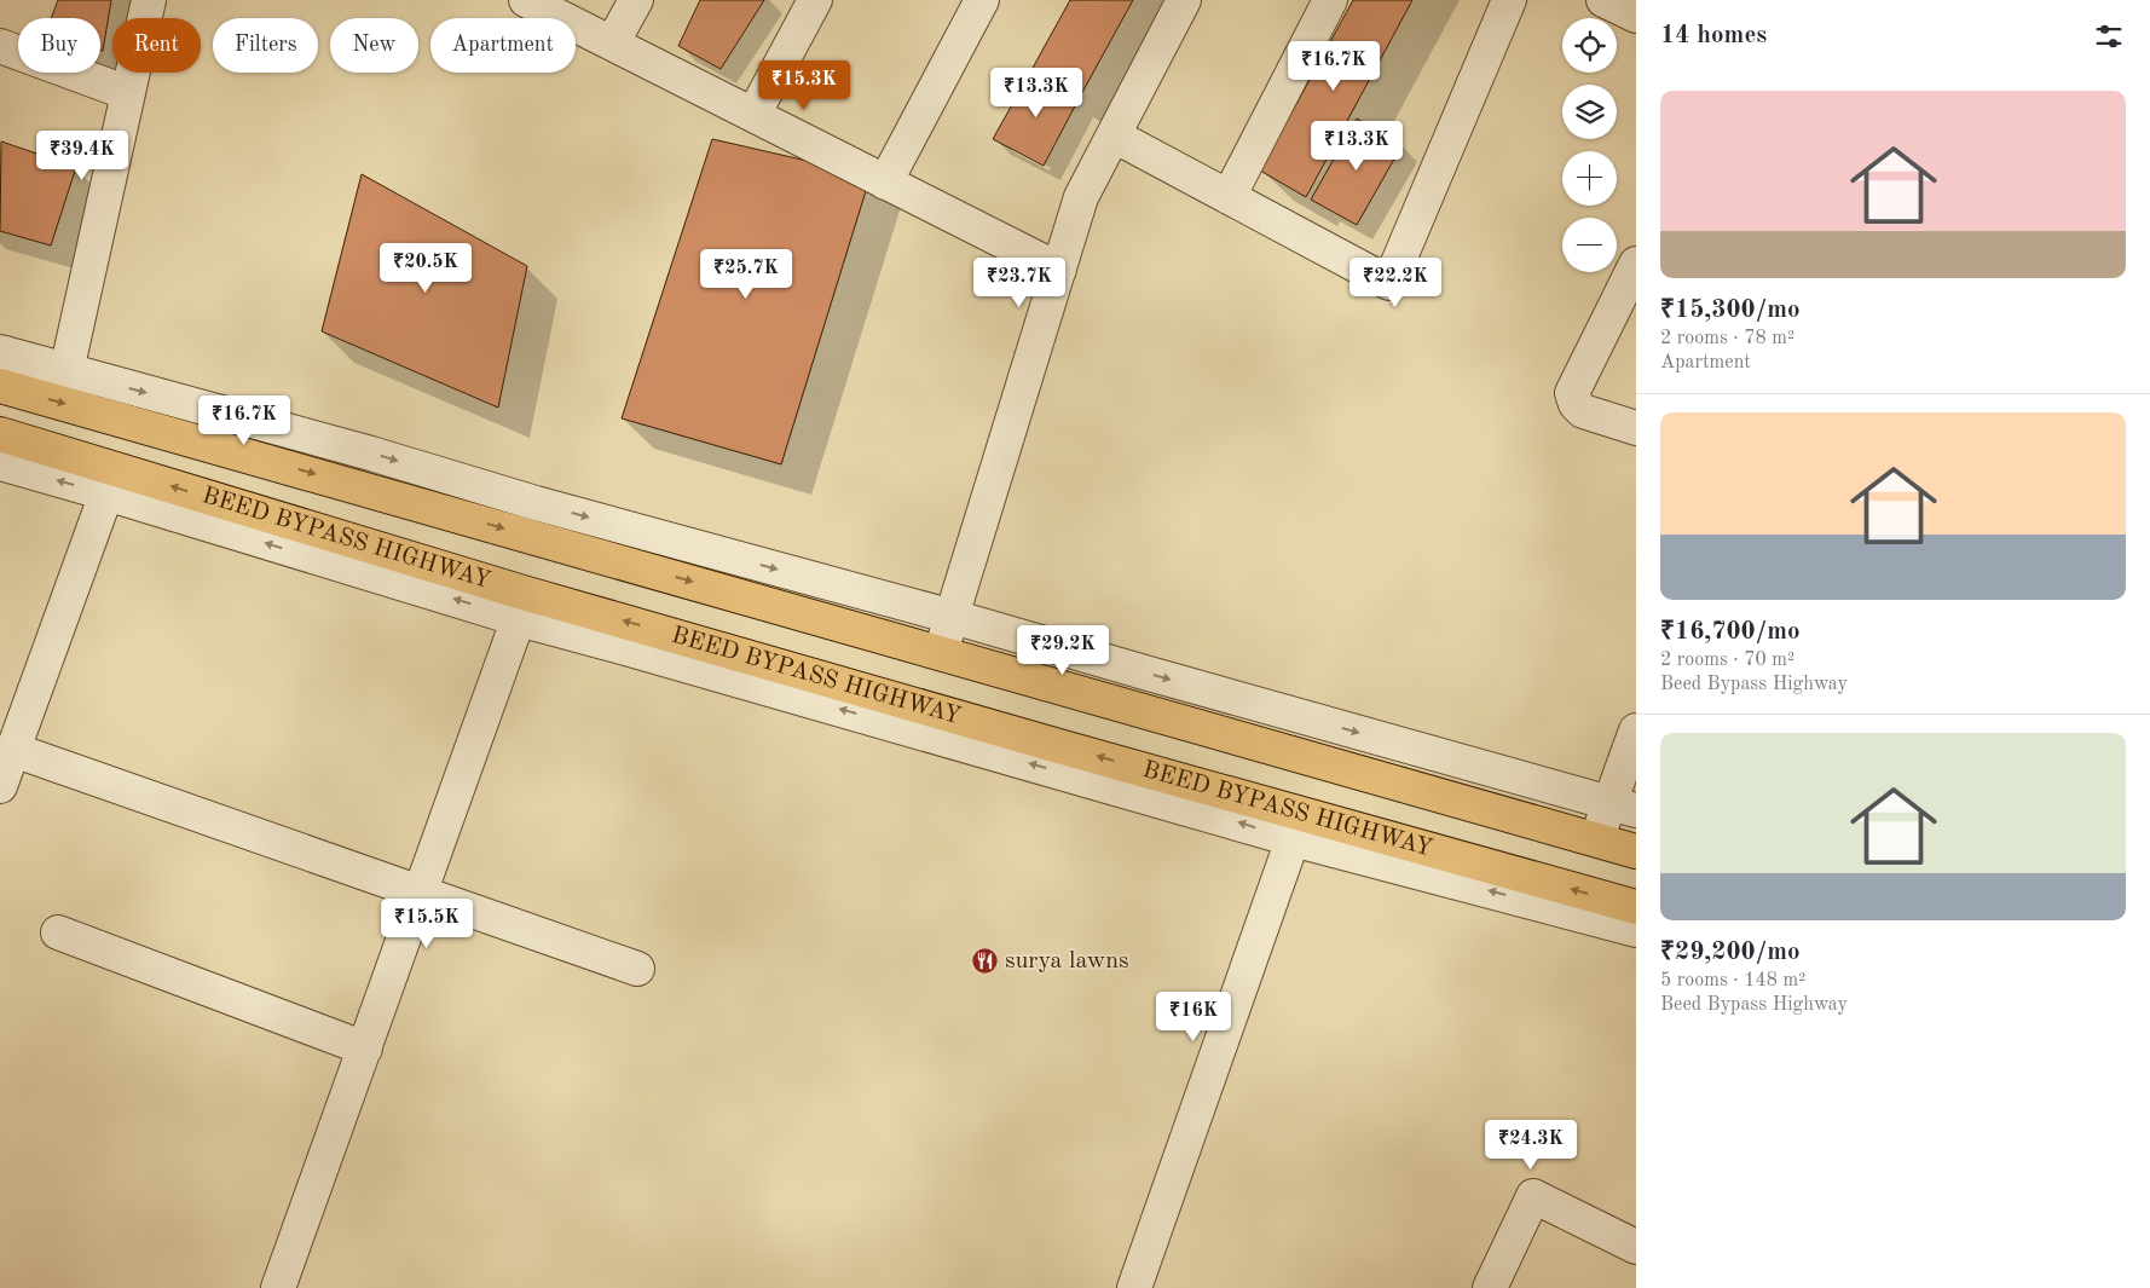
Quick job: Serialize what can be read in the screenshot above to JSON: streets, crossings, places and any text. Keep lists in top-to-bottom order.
{
  "streets": {
    "highway": ["BEED BYPASS HIGHWAY"]
  },
  "places": {
    "restaurant": ["surya lawns"]
  },
  "page": {
    "heading": "14 homes",
    "map_buttons": ["+", "−"],
    "chip": [
      "Buy",
      "Rent",
      "Filters",
      "New",
      "Apartment"
    ],
    "price": [
      "₹16.7K",
      "₹15.3K",
      "₹13.3K",
      "₹13.3K",
      "₹39.4K",
      "₹20.5K",
      "₹25.7K",
      "₹23.7K",
      "₹22.2K",
      "₹16.7K",
      "₹29.2K",
      "₹15.5K",
      "₹16K",
      "₹24.3K"
    ],
    "list": [
      {
        "name": "₹15,300/mo",
        "note": "2 rooms · 78 m² · Apartment"
      },
      {
        "name": "₹16,700/mo",
        "note": "2 rooms · 70 m² · Beed Bypass Highway"
      },
      {
        "name": "₹29,200/mo",
        "note": "5 rooms · 148 m² · Beed Bypass Highway"
      }
    ]
  }
}
